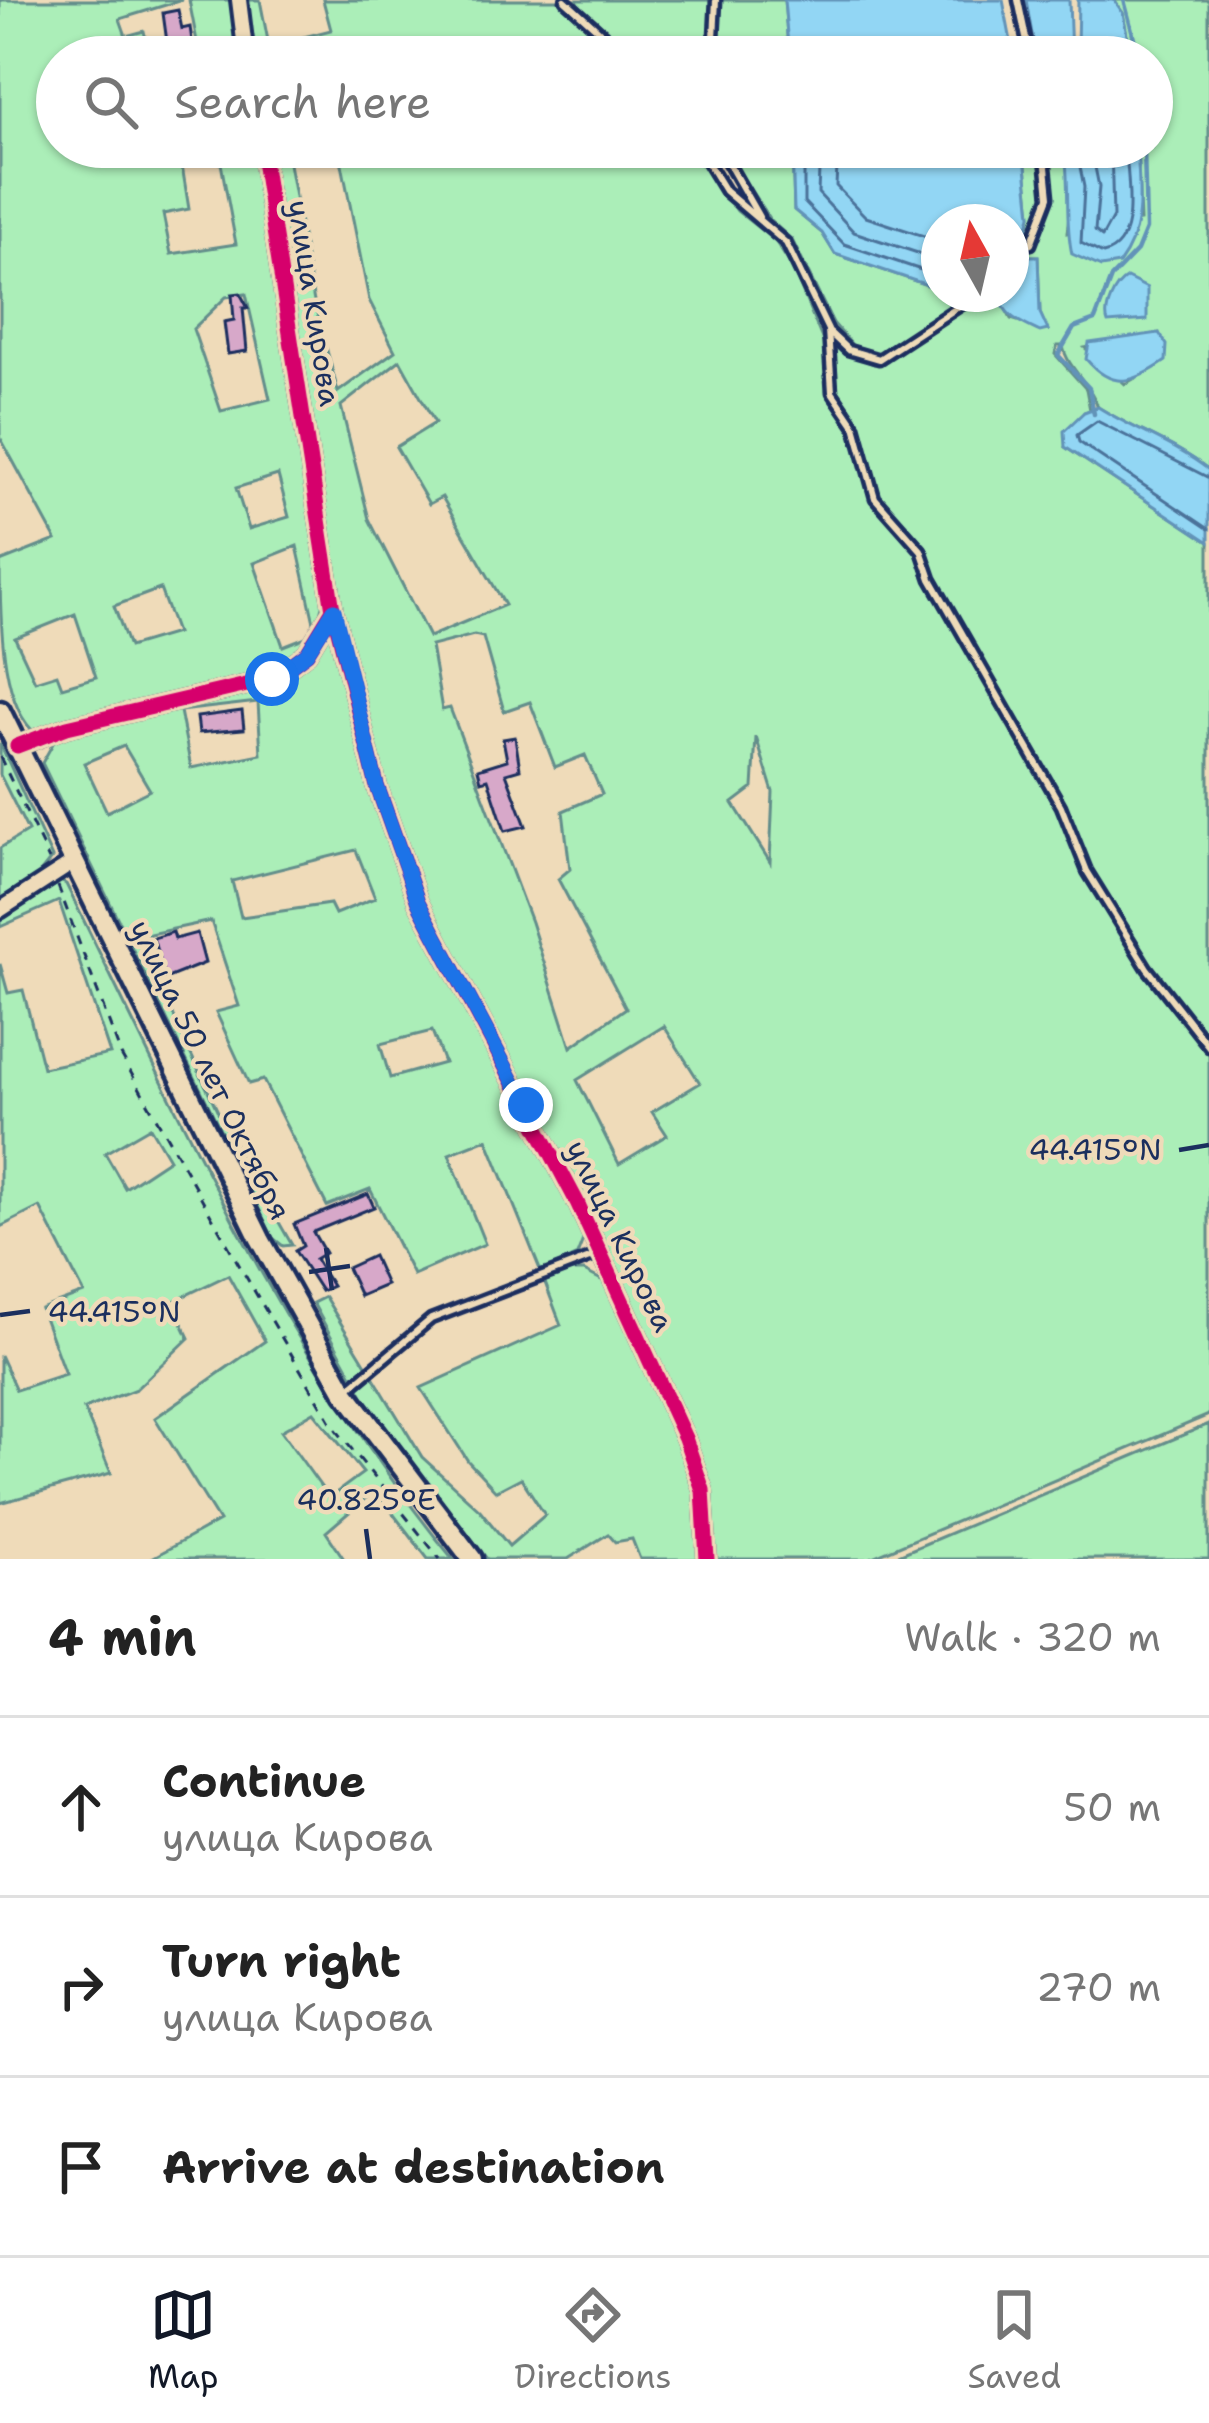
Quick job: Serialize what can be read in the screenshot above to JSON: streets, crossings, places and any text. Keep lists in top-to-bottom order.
{
  "streets": {
    "main road": ["улица 50 лет Октября"],
    "street": ["улица Кирова"]
  },
  "north": "top",
  "page": {
    "search": "Search here",
    "heading": ["4 min", "Walk · 320 m"],
    "list": [
      ["Continue", "улица Кирова", "50 m"],
      ["Turn right", "улица Кирова", "270 m"],
      "Arrive at destination"
    ],
    "nav": ["Map", "Directions", "Saved"]
  },
  "coordinates": ["44.415°N", "40.825°E"]
}
